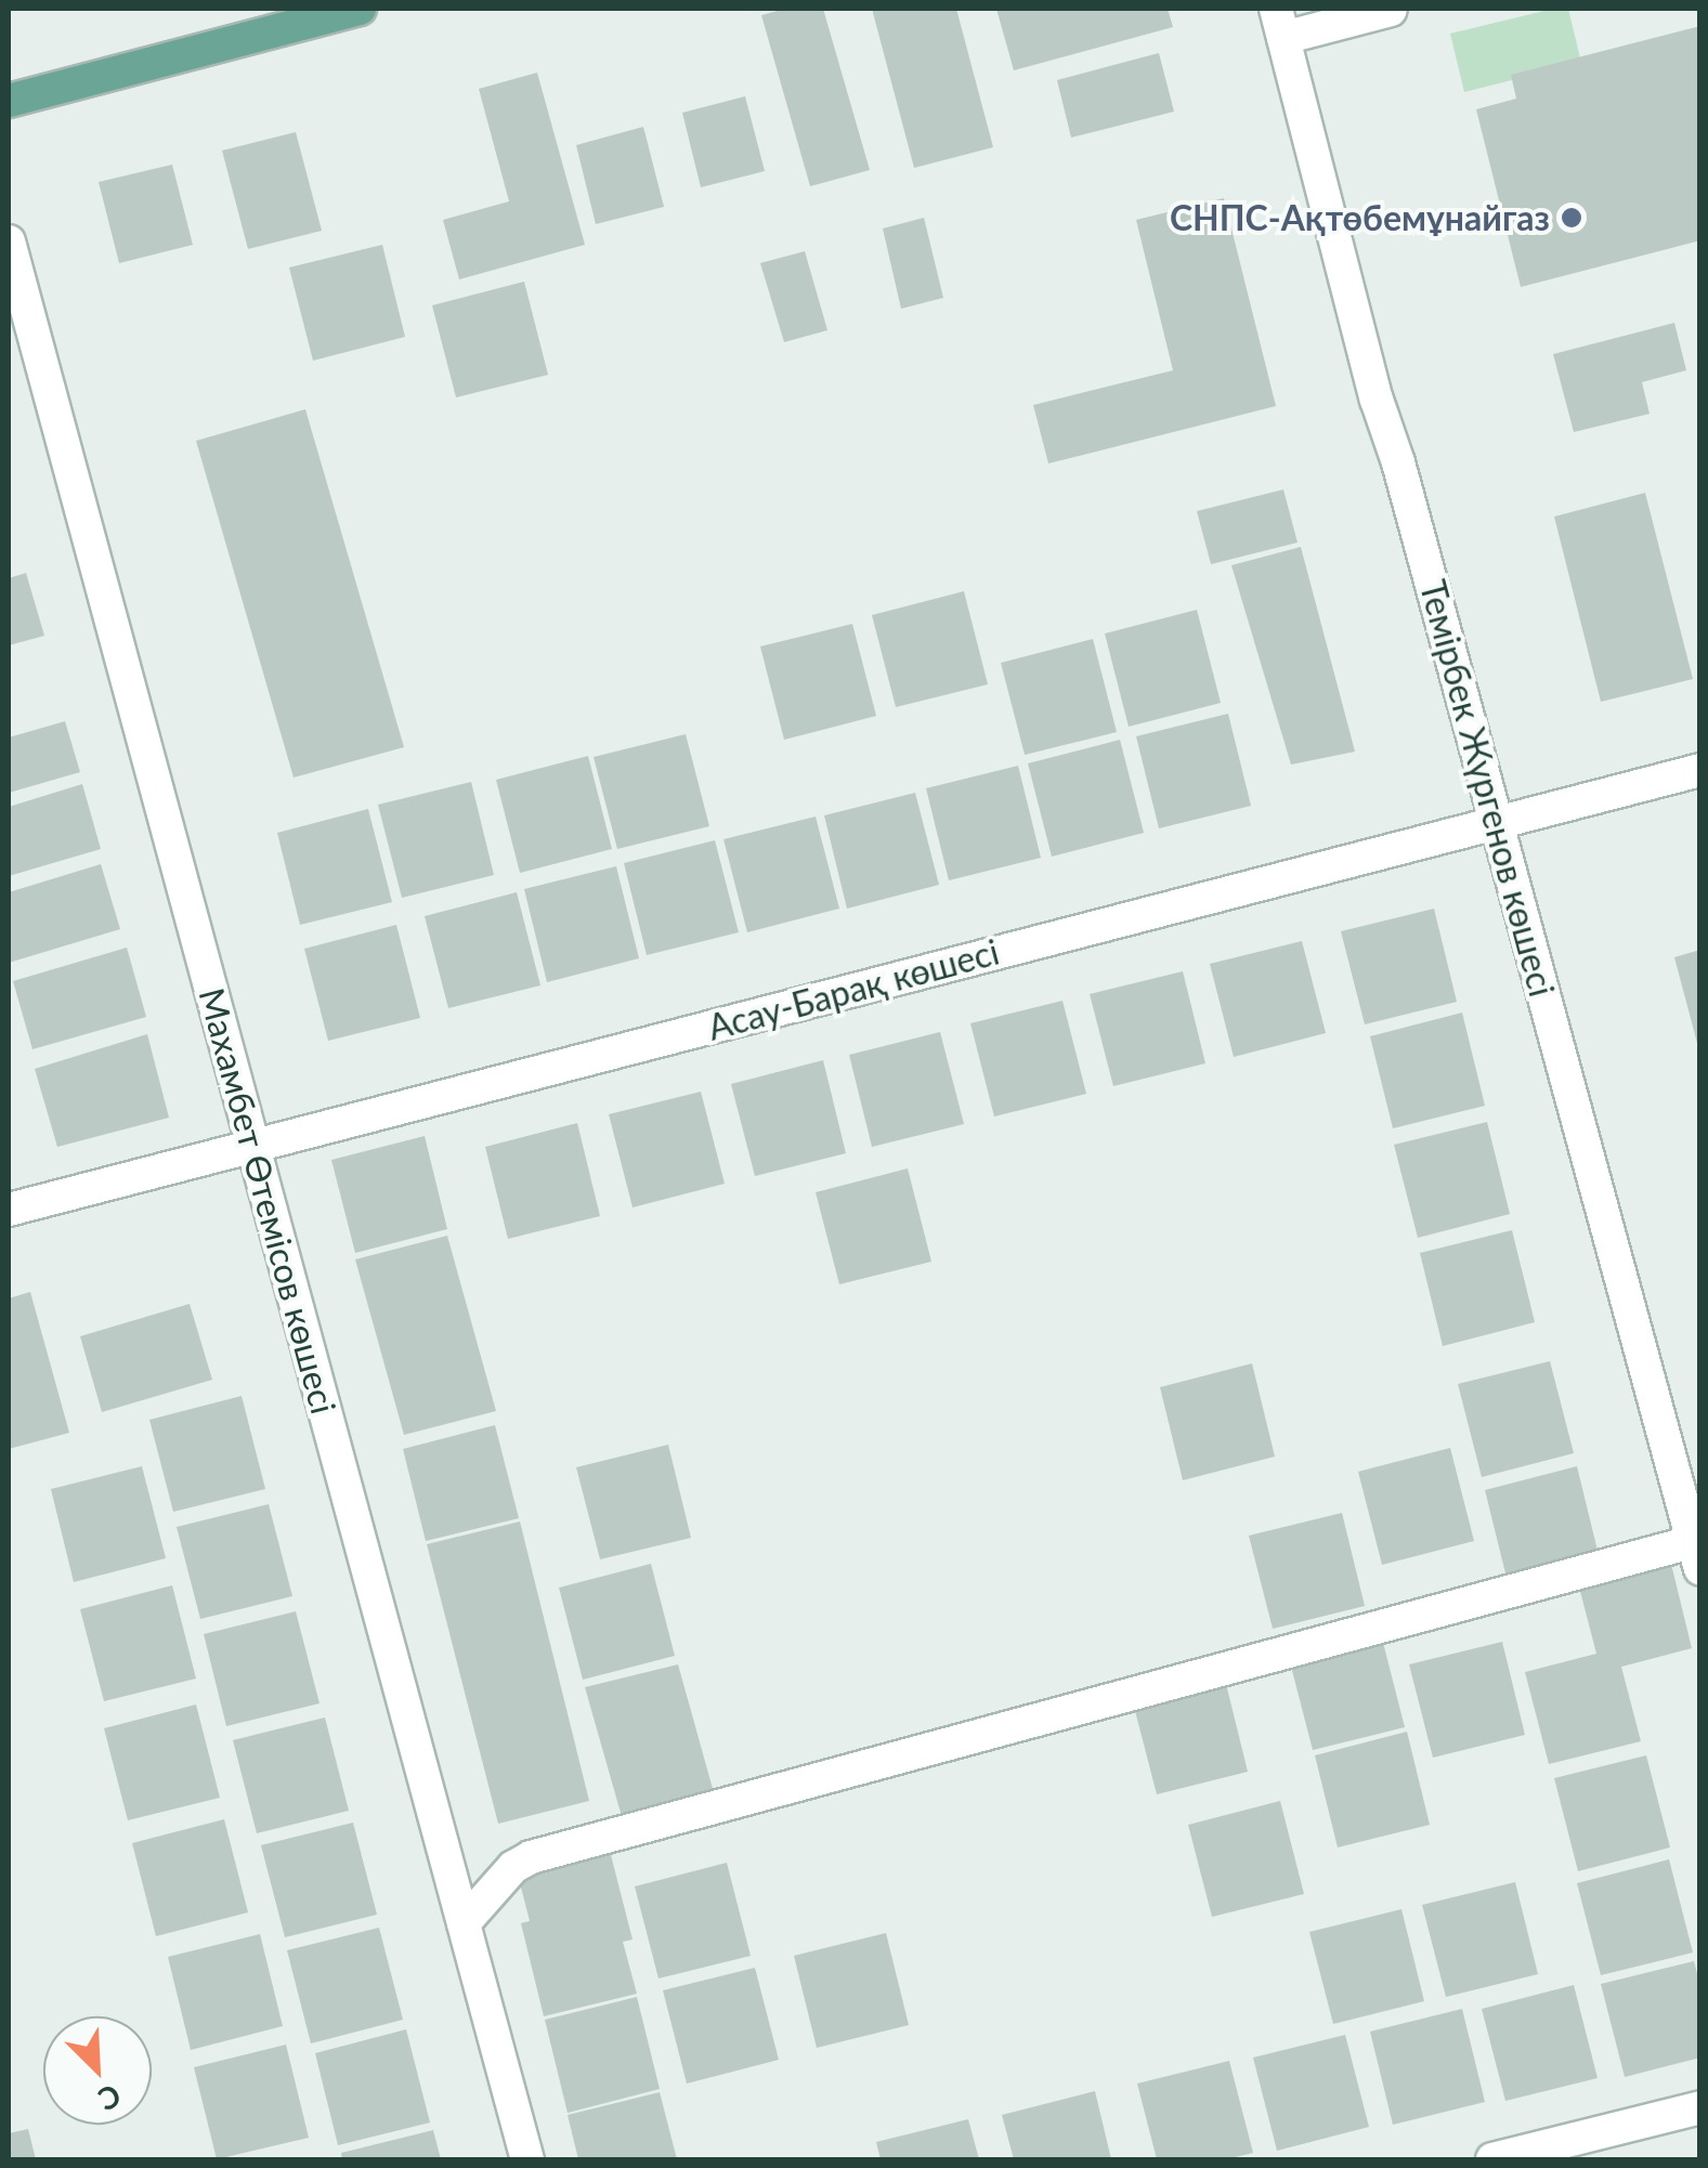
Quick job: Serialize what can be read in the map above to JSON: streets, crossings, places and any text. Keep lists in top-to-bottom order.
{
  "streets": {
    "street": ["Темірбек Жүргенов көшесі", "Асау-Барақ көшесі", "Махамбет Өтемісов көшесі"]
  },
  "crossings": [
    ["Темірбек Жүргенов көшесі", "Асау-Барақ көшесі"],
    ["Асау-Барақ көшесі", "Махамбет Өтемісов көшесі"]
  ],
  "places": ["СНПС-Ақтөбемұнайгаз"],
  "north": "bottom right"
}
